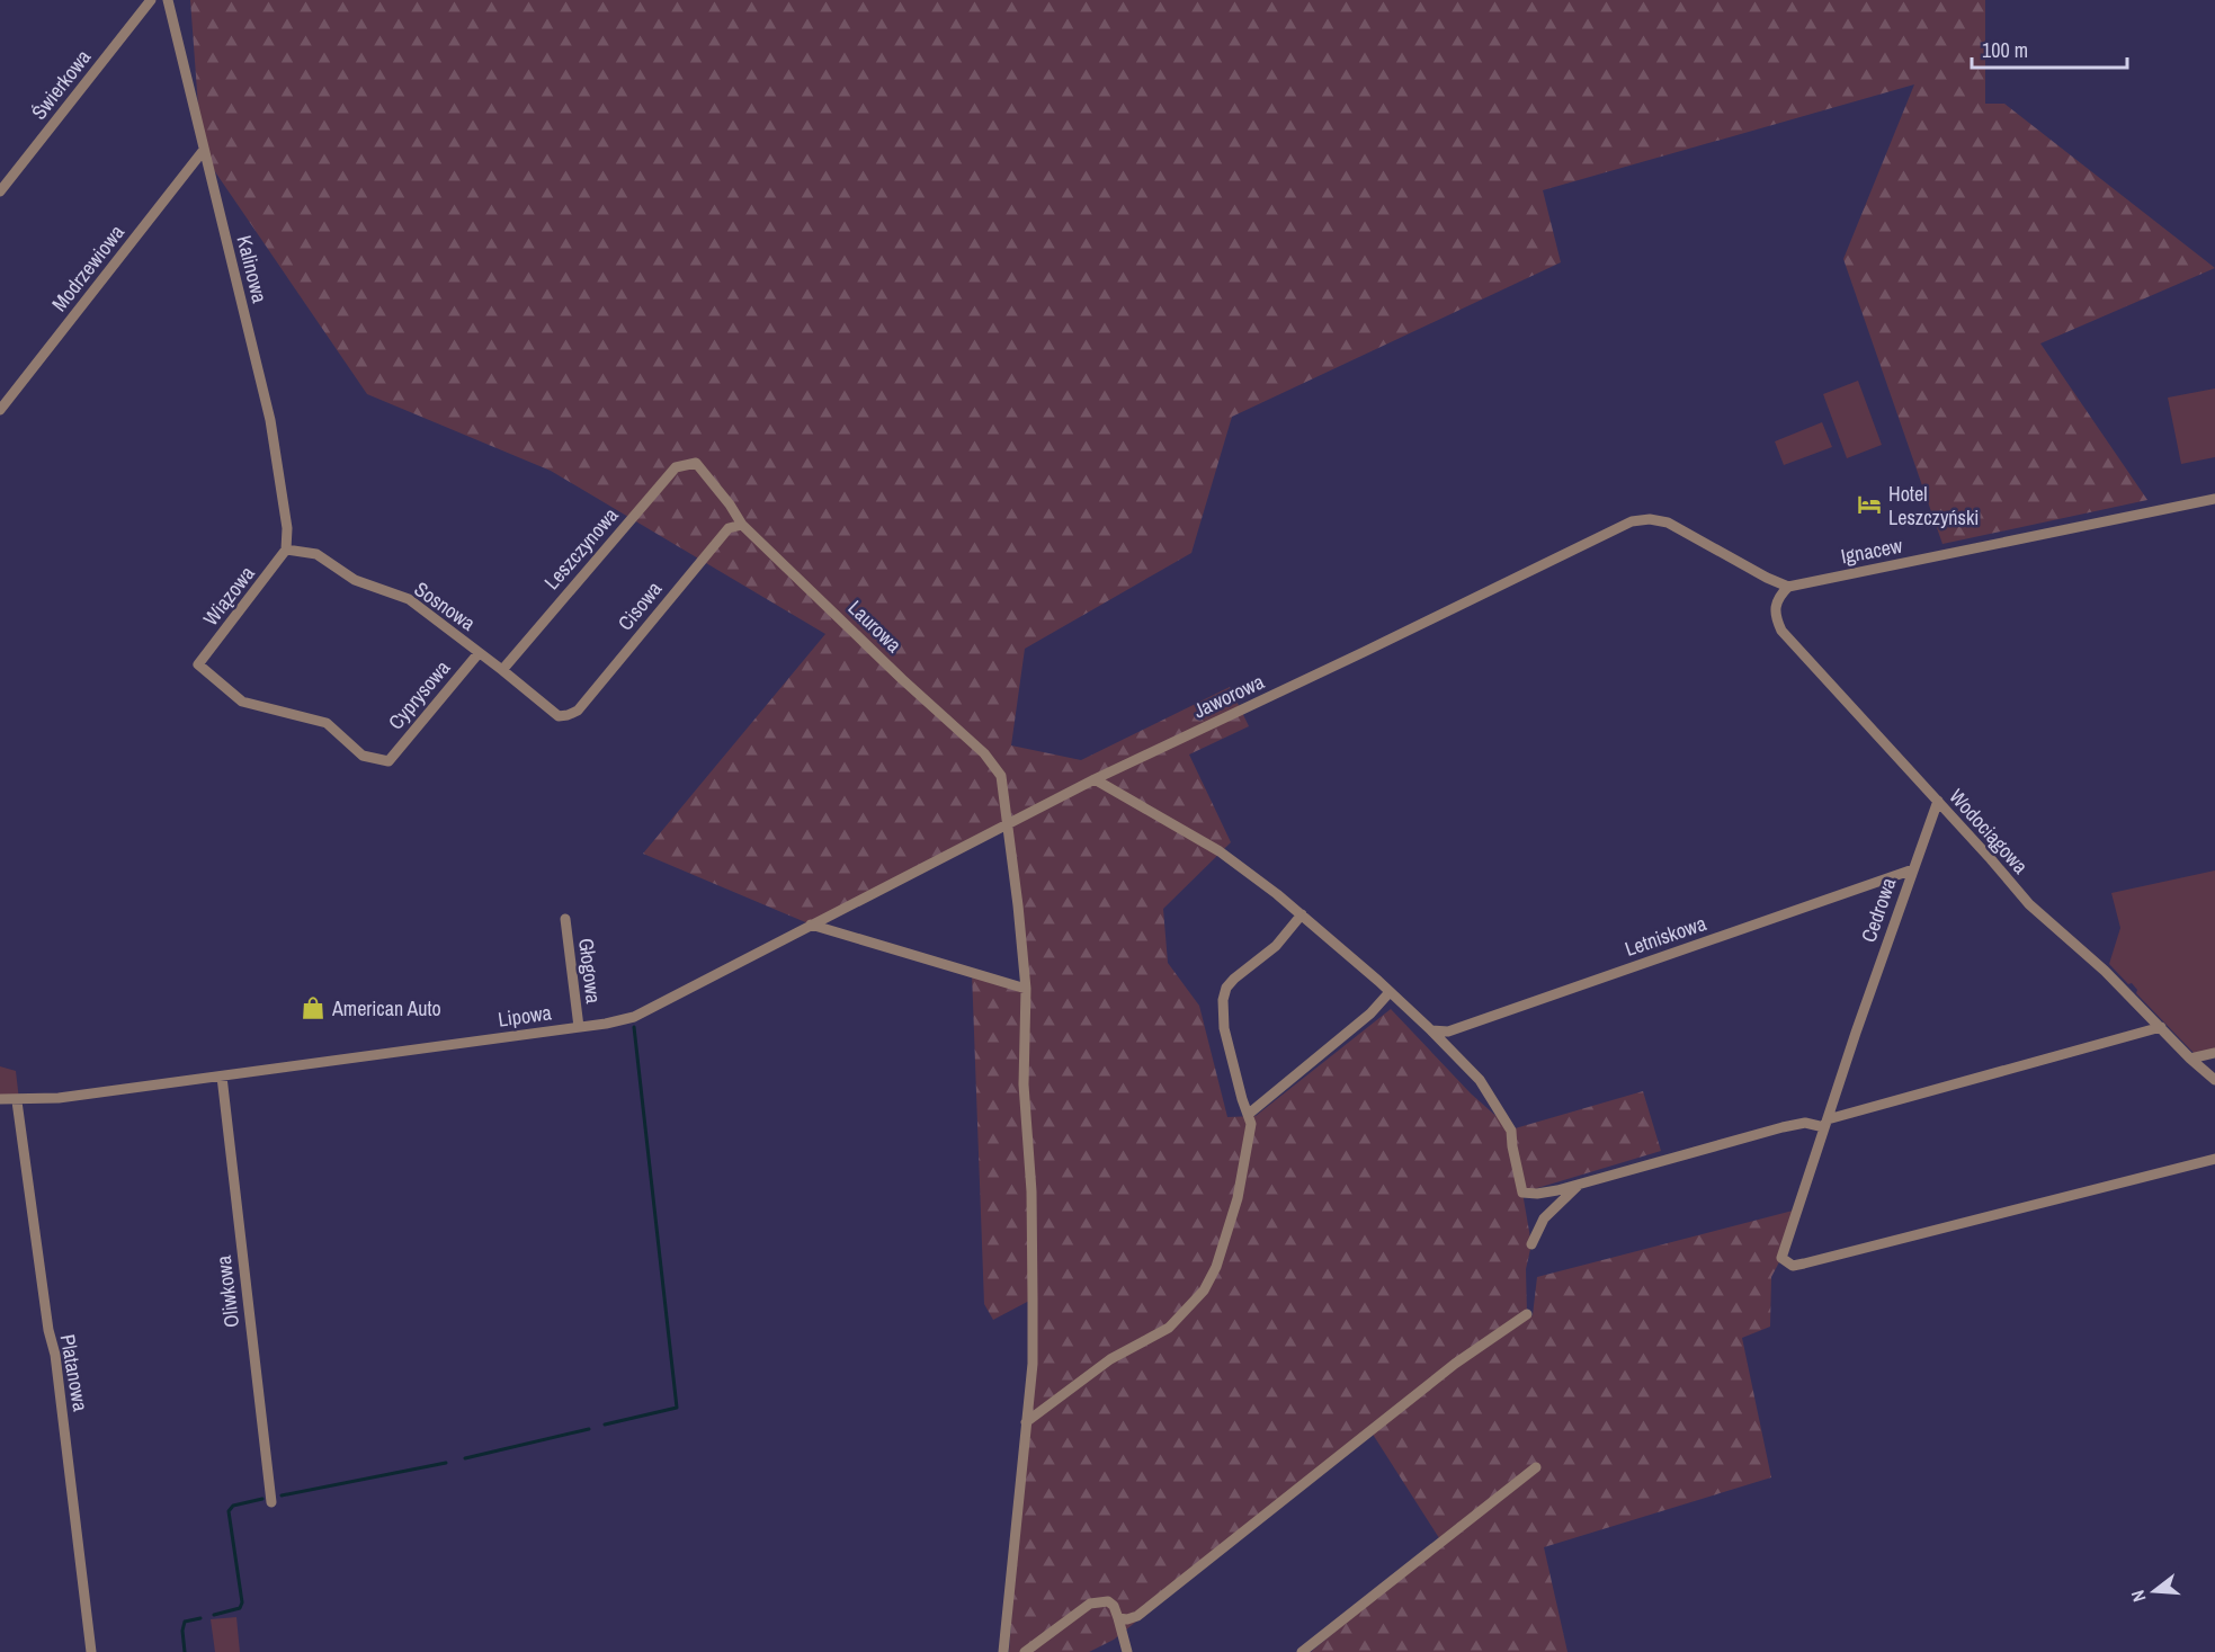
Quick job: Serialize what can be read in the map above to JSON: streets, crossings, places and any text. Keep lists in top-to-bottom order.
{
  "streets": {
    "street": [
      "Świerkowa",
      "Modrzewiowa",
      "Kalinowa",
      "Leszczynowa",
      "Ignacew",
      "Wiązowa",
      "Sosnowa",
      "Cisowa",
      "Laurowa",
      "Cyprysowa",
      "Jaworowa",
      "Wodociągowa",
      "Cedrowa",
      "Letniskowa",
      "Głogowa",
      "Lipowa",
      "Oliwkowa",
      "Platanowa"
    ]
  },
  "crossings": [
    ["Modrzewiowa", "Kalinowa"],
    ["Kalinowa", "Wiązowa"],
    ["Kalinowa", "Sosnowa"],
    ["Leszczynowa", "Sosnowa"],
    ["Leszczynowa", "Laurowa"],
    ["Ignacew", "Jaworowa"],
    ["Ignacew", "Wodociągowa"],
    ["Wiązowa", "Sosnowa"],
    ["Wiązowa", "Cyprysowa"],
    ["Sosnowa", "Cisowa"],
    ["Sosnowa", "Cyprysowa"],
    ["Cisowa", "Laurowa"],
    ["Laurowa", "Jaworowa"],
    ["Jaworowa", "Wodociągowa"],
    ["Jaworowa", "Lipowa"],
    ["Wodociągowa", "Cedrowa"],
    ["Cedrowa", "Letniskowa"],
    ["Głogowa", "Lipowa"],
    ["Lipowa", "Oliwkowa"],
    ["Lipowa", "Platanowa"]
  ],
  "places": {
    "hotel": ["Hotel Leszczyński"],
    "shop": ["American Auto"]
  },
  "scale_bar": "100 m",
  "north": "left"
}
